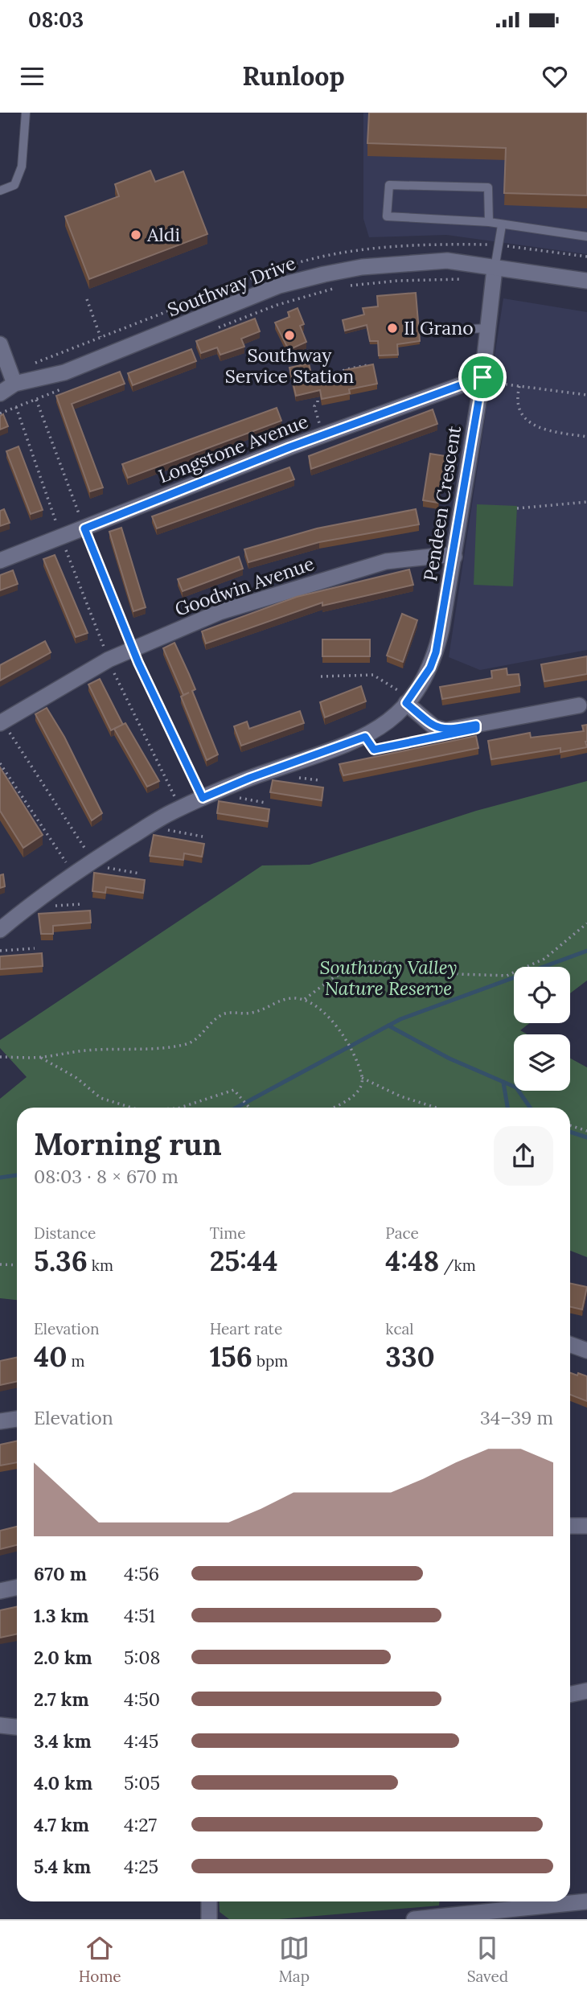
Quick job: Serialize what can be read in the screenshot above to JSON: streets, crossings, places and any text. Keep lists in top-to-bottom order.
{
  "streets": {
    "street": [
      "Southway Drive",
      "Longstone Avenue",
      "Pendeen Crescent",
      "Goodwin Avenue"
    ]
  },
  "crossings": [
    ["Southway Drive", "Pendeen Crescent"],
    ["Longstone Avenue", "Pendeen Crescent"],
    ["Pendeen Crescent", "Goodwin Avenue"]
  ],
  "parks": ["Southway Valley Nature Reserve"],
  "places": ["Aldi", "Il Grano", "Southway Service Station"],
  "page": {
    "status": "08:03",
    "header": "Runloop",
    "heading": ["Morning run", "08:03 · 8 × 670 m"],
    "stats": [
      ["Distance", "5.36 km"],
      ["Time", "25:44"],
      ["Pace", "4:48 /km"],
      ["Elevation", "40 m"],
      ["Heart rate", "156 bpm"],
      ["kcal", "330"]
    ],
    "chart": ["Elevation", "34–39 m"],
    "list": [
      {
        "name": "670 m",
        "note": "4:56"
      },
      {
        "name": "1.3 km",
        "note": "4:51"
      },
      {
        "name": "2.0 km",
        "note": "5:08"
      },
      {
        "name": "2.7 km",
        "note": "4:50"
      },
      {
        "name": "3.4 km",
        "note": "4:45"
      },
      {
        "name": "4.0 km",
        "note": "5:05"
      },
      {
        "name": "4.7 km",
        "note": "4:27"
      },
      {
        "name": "5.4 km",
        "note": "4:25"
      }
    ],
    "tabs": ["Home", "Map", "Saved"]
  }
}
